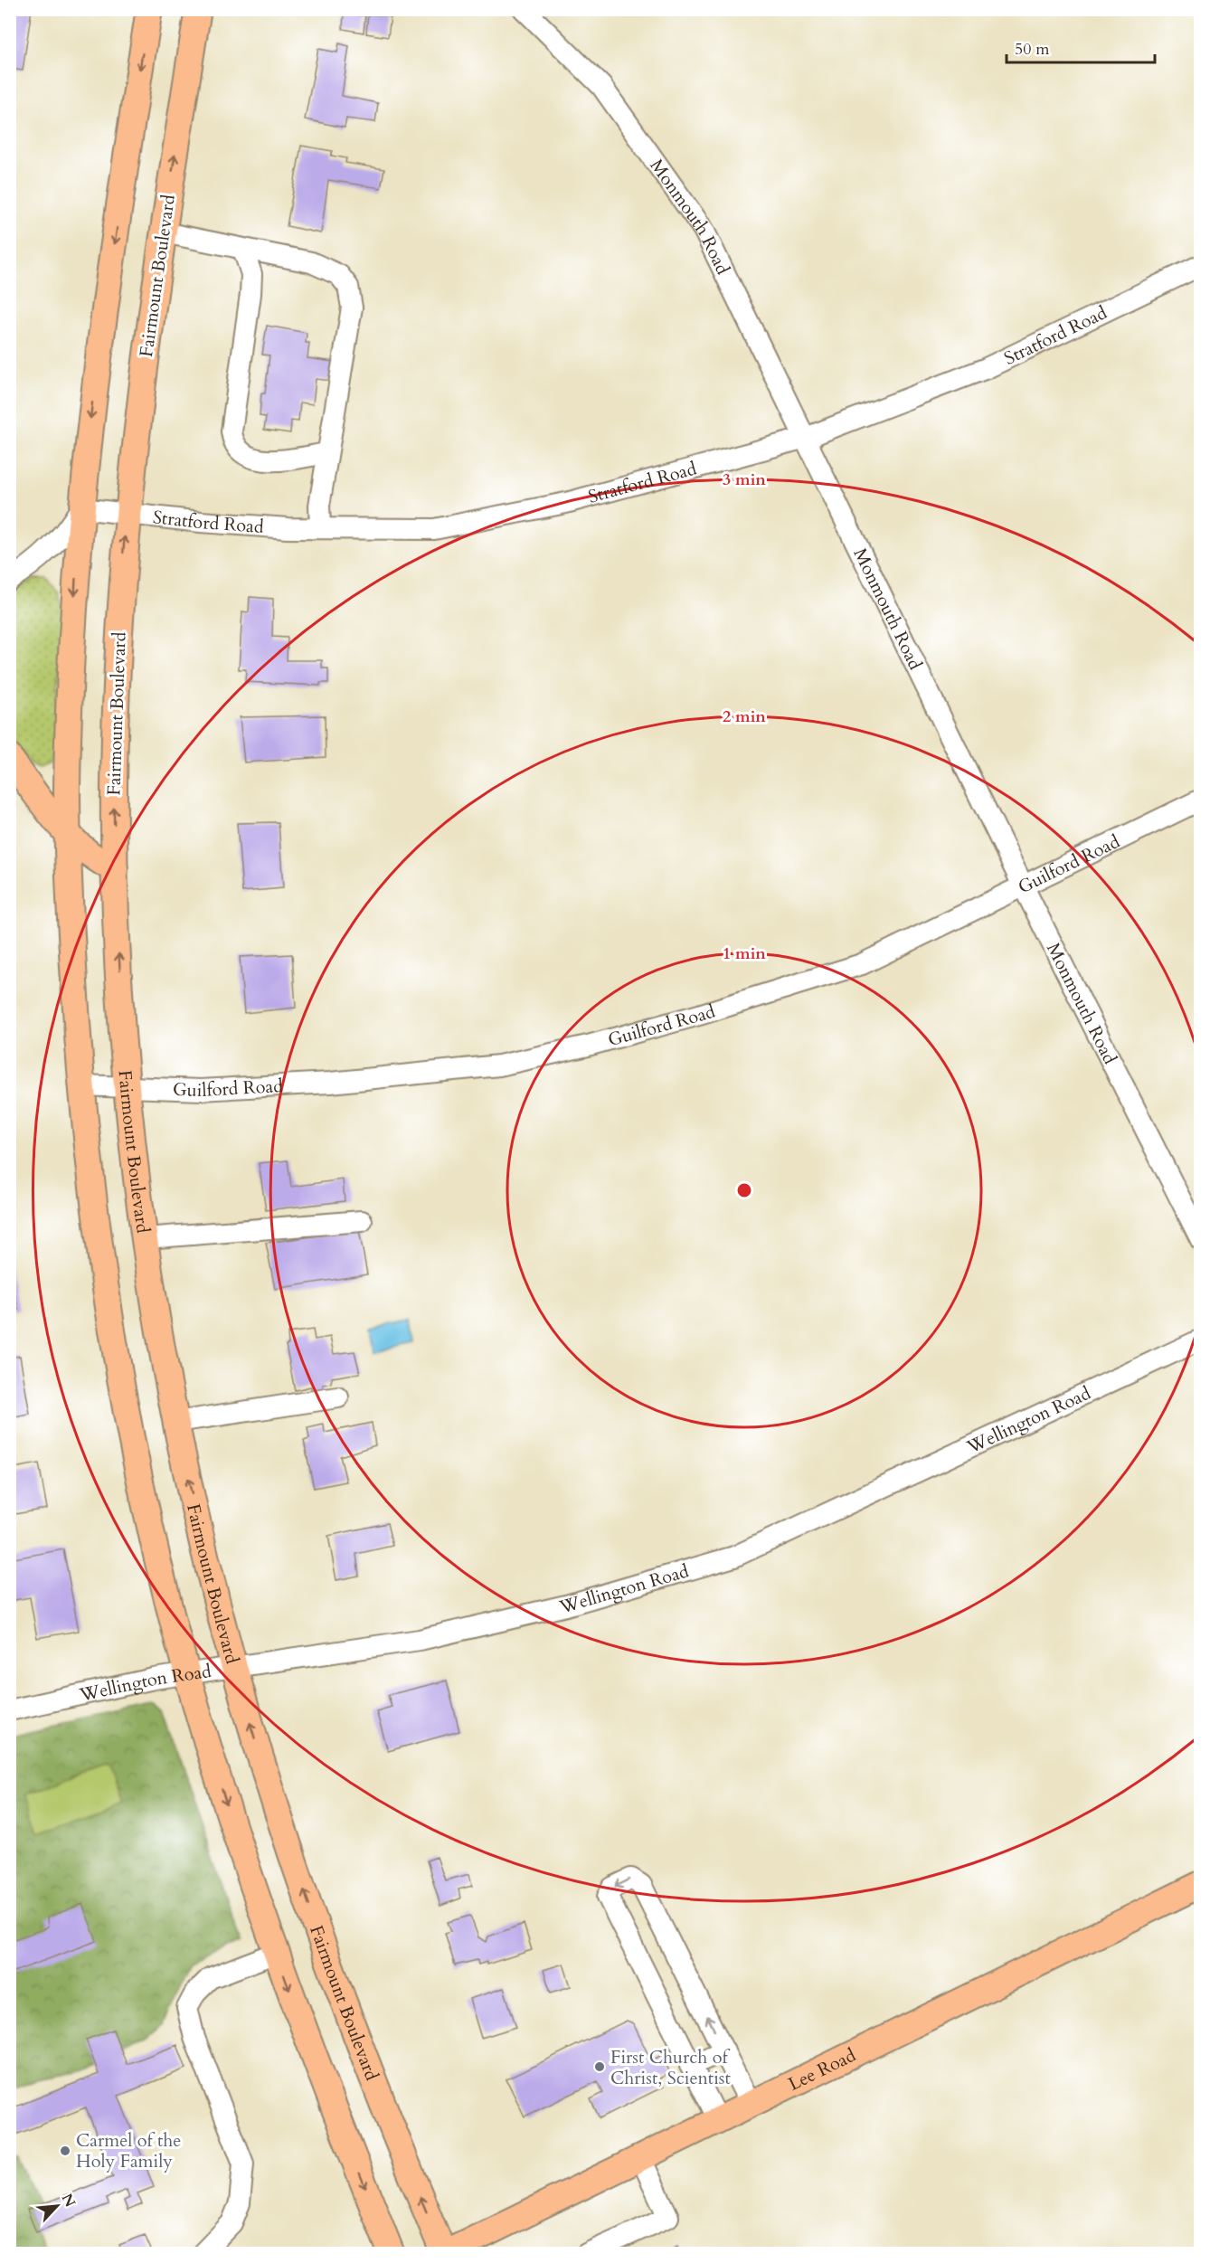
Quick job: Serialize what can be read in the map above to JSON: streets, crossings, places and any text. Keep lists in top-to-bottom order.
{
  "streets": {
    "main road": ["Fairmount Boulevard", "Lee Road"],
    "street": [
      "Monmouth Road",
      "Stratford Road",
      "Guilford Road",
      "Wellington Road"
    ]
  },
  "crossings": [
    ["Monmouth Road", "Stratford Road"],
    ["Monmouth Road", "Guilford Road"],
    ["Fairmount Boulevard", "Stratford Road"],
    ["Fairmount Boulevard", "Guilford Road"],
    ["Fairmount Boulevard", "Wellington Road"],
    ["Fairmount Boulevard", "Lee Road"]
  ],
  "places": ["First Church of Christ, Scientist", "Carmel of the Holy Family"],
  "scale_bar": "50 m",
  "north": "top right",
  "rings": ["3 min", "2 min", "1 min"]
}
